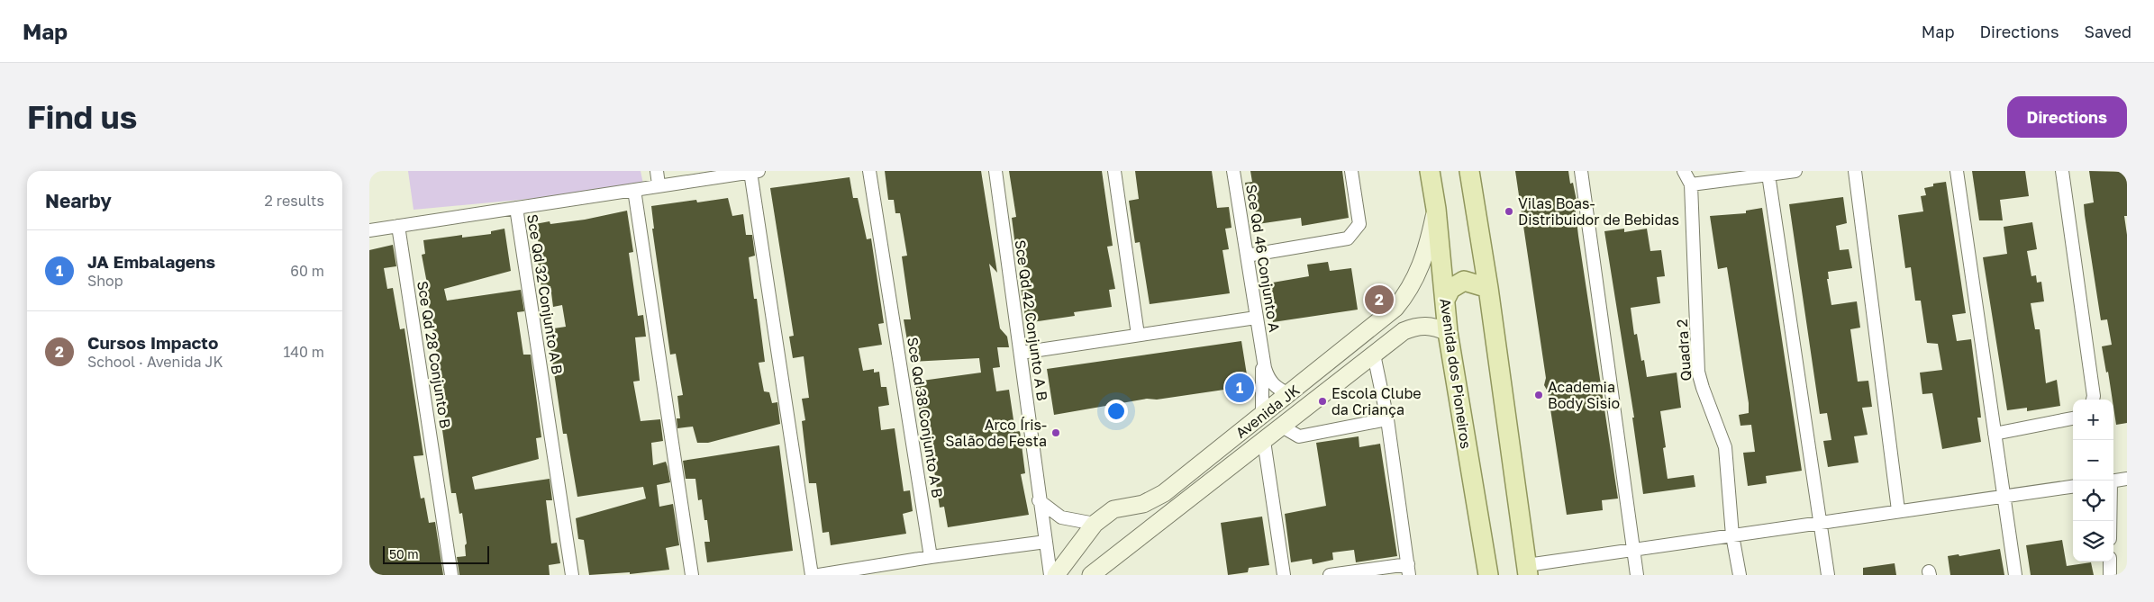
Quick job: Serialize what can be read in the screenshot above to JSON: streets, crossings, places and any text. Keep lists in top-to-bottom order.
{
  "streets": {
    "main road": ["Avenida dos Pioneiros", "Avenida JK"],
    "street": [
      "Sce Qd 46 Conjunto A",
      "Sce Qd 32 Conjunto A B",
      "Sce Qd 42 Conjunto A B",
      "Quadra 2",
      "Sce Qd 28 Conjunto B",
      "Sce Qd 38 Conjunto A B"
    ]
  },
  "crossings": [
    ["Sce Qd 46 Conjunto A", "Avenida JK"],
    ["Avenida dos Pioneiros", "Avenida JK"]
  ],
  "places": [
    "Vilas Boas- Distribuidor de Bebidas",
    "Academia Body Sisio",
    "Escola Clube da Criança",
    "Arco Íris- Salão de Festa"
  ],
  "scale_bar": "50 m",
  "page": {
    "header": "Map",
    "nav": ["Map", "Directions", "Saved"],
    "buttons": "Directions",
    "title": "Find us",
    "heading": ["Nearby", "2 results"],
    "list": [
      {
        "mark": "1",
        "name": "JA Embalagens",
        "note": "Shop",
        "value": "60 m"
      },
      {
        "mark": "2",
        "name": "Cursos Impacto",
        "note": "School · Avenida JK",
        "value": "140 m"
      }
    ],
    "pins": ["2", "1"],
    "map_buttons": ["+", "−"],
    "scale": "50 m"
  }
}
